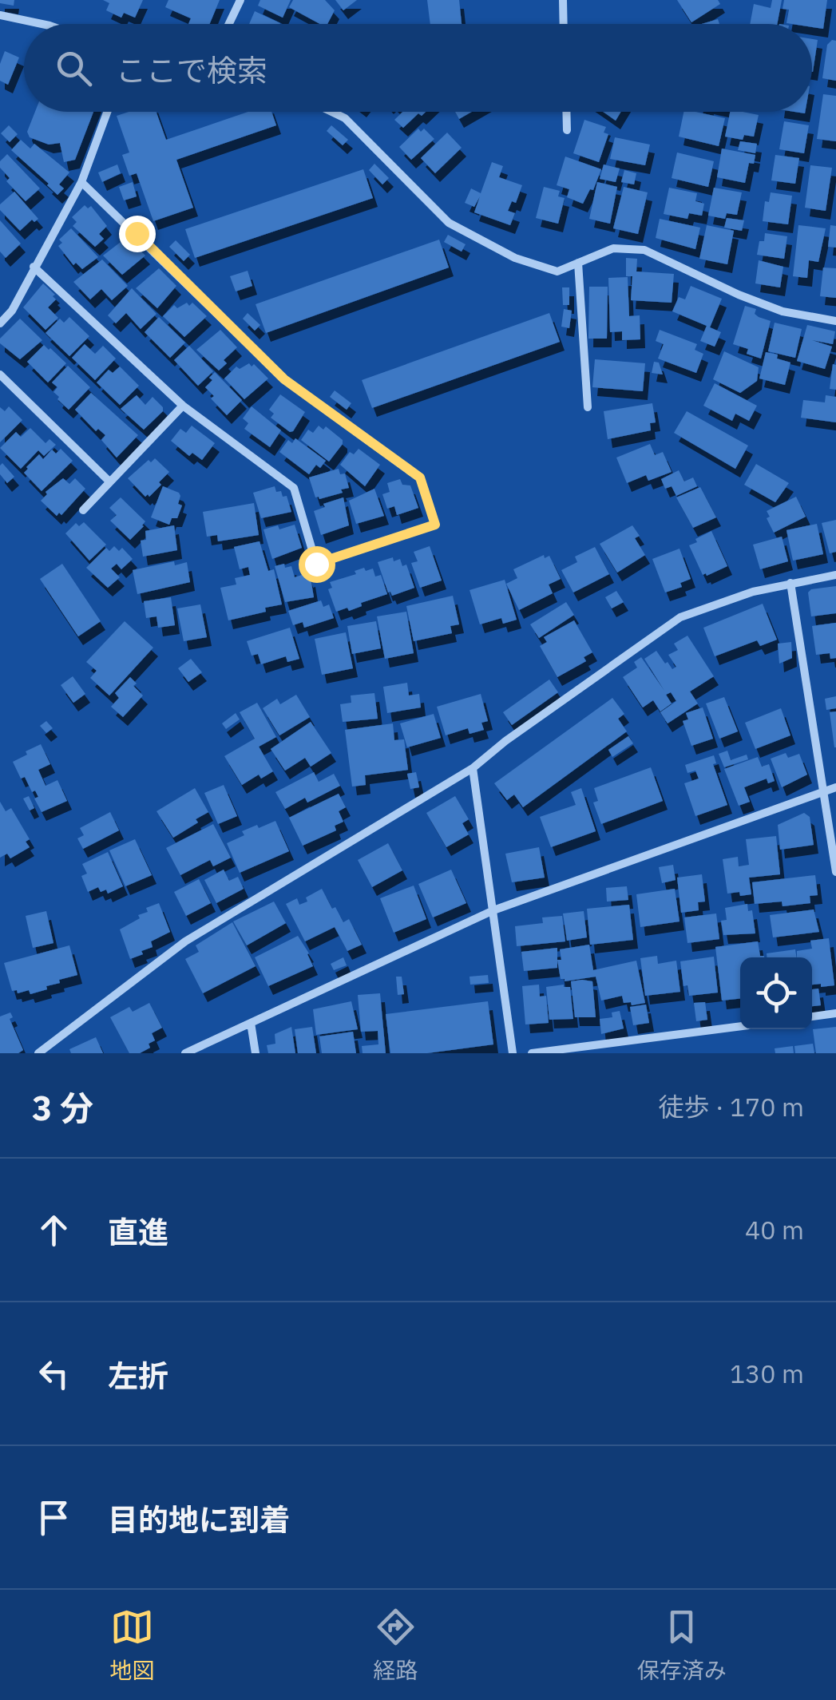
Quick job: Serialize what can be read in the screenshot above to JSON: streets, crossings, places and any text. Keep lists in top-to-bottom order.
{
  "page": {
    "search": "ここで検索",
    "heading": ["3 分", "徒歩 · 170 m"],
    "list": [
      ["直進", "40 m"],
      ["左折", "130 m"],
      "目的地に到着"
    ],
    "nav": ["地図", "経路", "保存済み"]
  }
}
